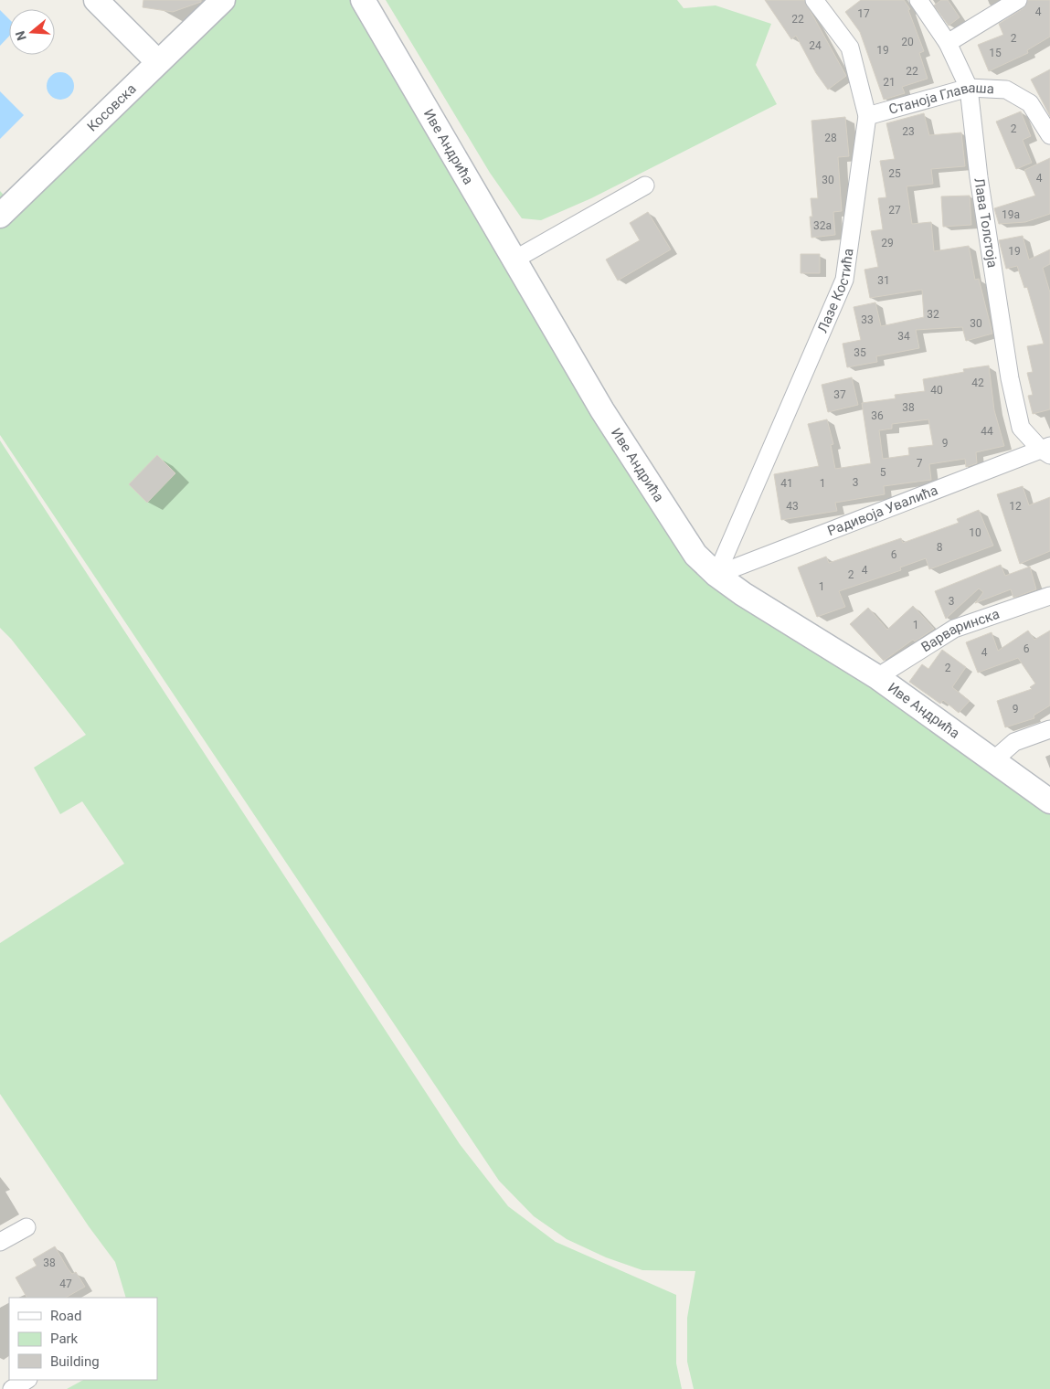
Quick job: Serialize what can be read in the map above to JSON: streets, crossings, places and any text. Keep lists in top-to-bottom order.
{
  "streets": {
    "street": [
      "Станоја Главаша",
      "Косовска",
      "Иве Андрића",
      "Лава Толстоја",
      "Лазе Костића",
      "Радивоја Увалића",
      "Варваринска"
    ]
  },
  "crossings": [
    ["Станоја Главаша", "Лава Толстоја"],
    ["Станоја Главаша", "Лазе Костића"],
    ["Иве Андрића", "Лазе Костића"],
    ["Иве Андрића", "Радивоја Увалића"],
    ["Иве Андрића", "Варваринска"],
    ["Лава Толстоја", "Радивоја Увалића"],
    ["Лазе Костића", "Радивоја Увалића"]
  ],
  "house_numbers": [
    "4",
    "17",
    "22",
    "2",
    "20",
    "24",
    "19",
    "15",
    "22",
    "21",
    "2",
    "23",
    "28",
    "25",
    "4",
    "30",
    "27",
    "19a",
    "32a",
    "29",
    "19",
    "31",
    "32",
    "33",
    "30",
    "34",
    "35",
    "42",
    "40",
    "37",
    "38",
    "36",
    "44",
    "9",
    "7",
    "5",
    "3",
    "41",
    "1",
    "43",
    "12",
    "10",
    "8",
    "6",
    "4",
    "2",
    "1",
    "3",
    "1",
    "6",
    "4",
    "2",
    "9",
    "38",
    "47"
  ],
  "legend": ["Road", "Park", "Building"],
  "north": "left"
}
